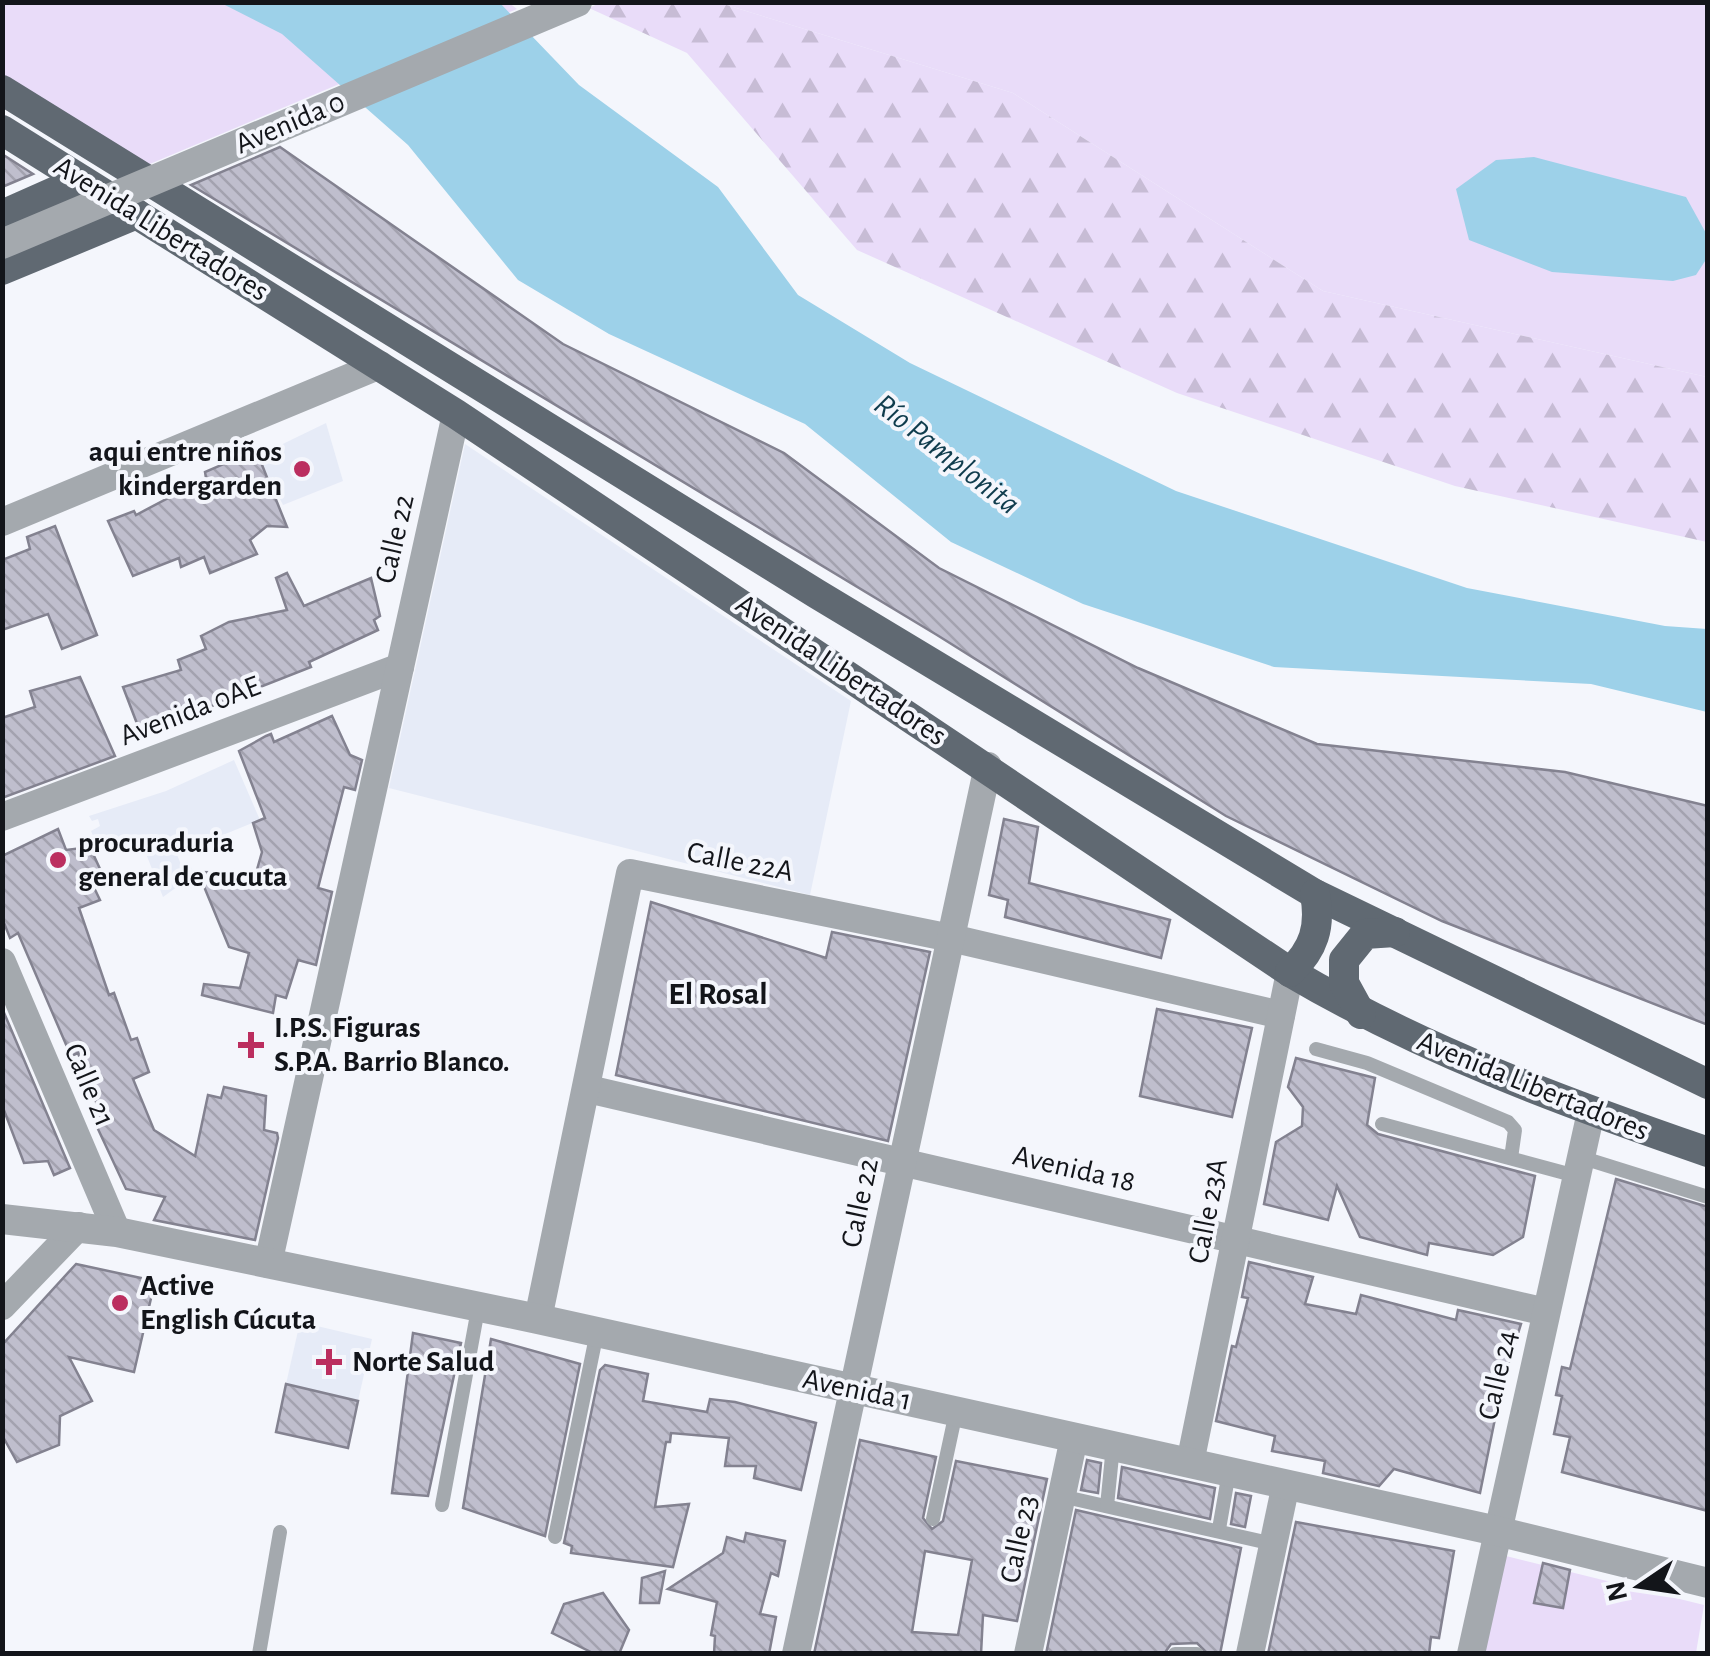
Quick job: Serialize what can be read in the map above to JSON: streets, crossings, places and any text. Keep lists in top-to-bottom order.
{
  "streets": {
    "main road": ["Avenida Libertadores"],
    "street": [
      "Avenida 0",
      "Calle 22",
      "Avenida 0AE",
      "Calle 22A",
      "Calle 21",
      "Avenida 18",
      "Calle 23A",
      "Calle 24",
      "Avenida 1",
      "Calle 23"
    ]
  },
  "crossings": [
    ["Avenida Libertadores", "Calle 22"],
    ["Avenida Libertadores", "Calle 23A"],
    ["Avenida Libertadores", "Calle 24"],
    ["Calle 22", "Avenida 0AE"],
    ["Calle 22", "Calle 22A"],
    ["Calle 22", "Avenida 18"],
    ["Calle 22", "Avenida 1"],
    ["Calle 22A", "Avenida 18"],
    ["Calle 22A", "Calle 23A"],
    ["Calle 22A", "Avenida 1"],
    ["Calle 21", "Avenida 1"],
    ["Avenida 18", "Calle 23A"],
    ["Avenida 18", "Calle 24"],
    ["Calle 23A", "Avenida 1"],
    ["Calle 24", "Avenida 1"],
    ["Avenida 1", "Calle 23"]
  ],
  "districts": ["El Rosal"],
  "water": ["Río Pamplonita"],
  "places": {
    "other": ["aqui entre niños kindergarden", "procuraduria general de cucuta", "Active English Cúcuta"],
    "health": ["I.P.S. Figuras S.P.A. Barrio Blanco.", "Norte Salud"]
  },
  "north": "left"
}
